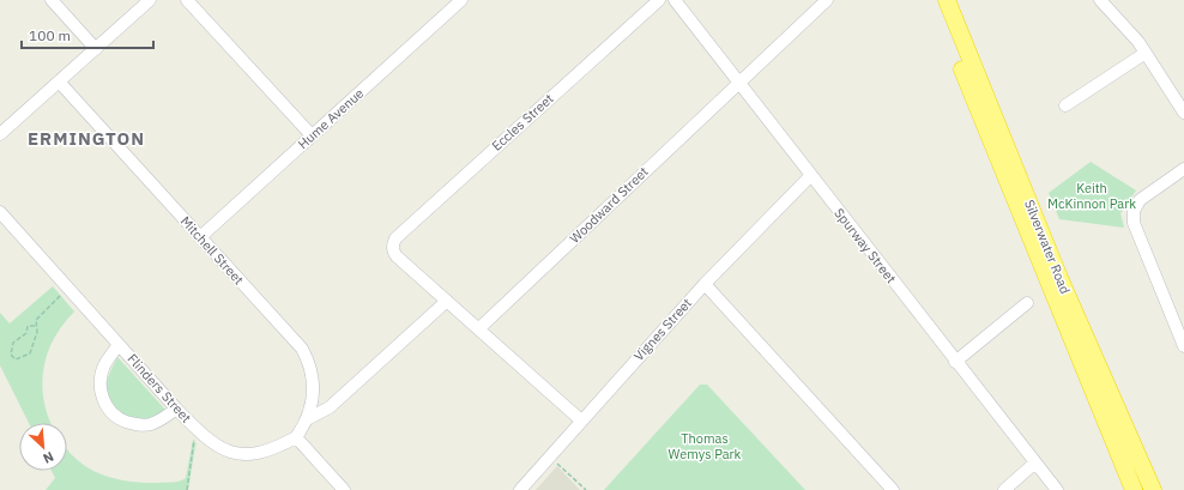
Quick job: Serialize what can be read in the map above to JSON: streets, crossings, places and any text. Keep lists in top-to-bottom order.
{
  "streets": {
    "highway": ["Silverwater Road"],
    "street": [
      "Hume Avenue",
      "Eccles Street",
      "Woodward Street",
      "Spurway Street",
      "Mitchell Street",
      "Vignes Street",
      "Flinders Street"
    ]
  },
  "crossings": [
    ["Hume Avenue", "Mitchell Street"],
    ["Woodward Street", "Spurway Street"],
    ["Spurway Street", "Vignes Street"],
    ["Mitchell Street", "Flinders Street"]
  ],
  "districts": ["ERMINGTON"],
  "parks": ["Keith McKinnon Park", "Thomas Wemys Park"],
  "scale_bar": "100 m",
  "north": "bottom right"
}
